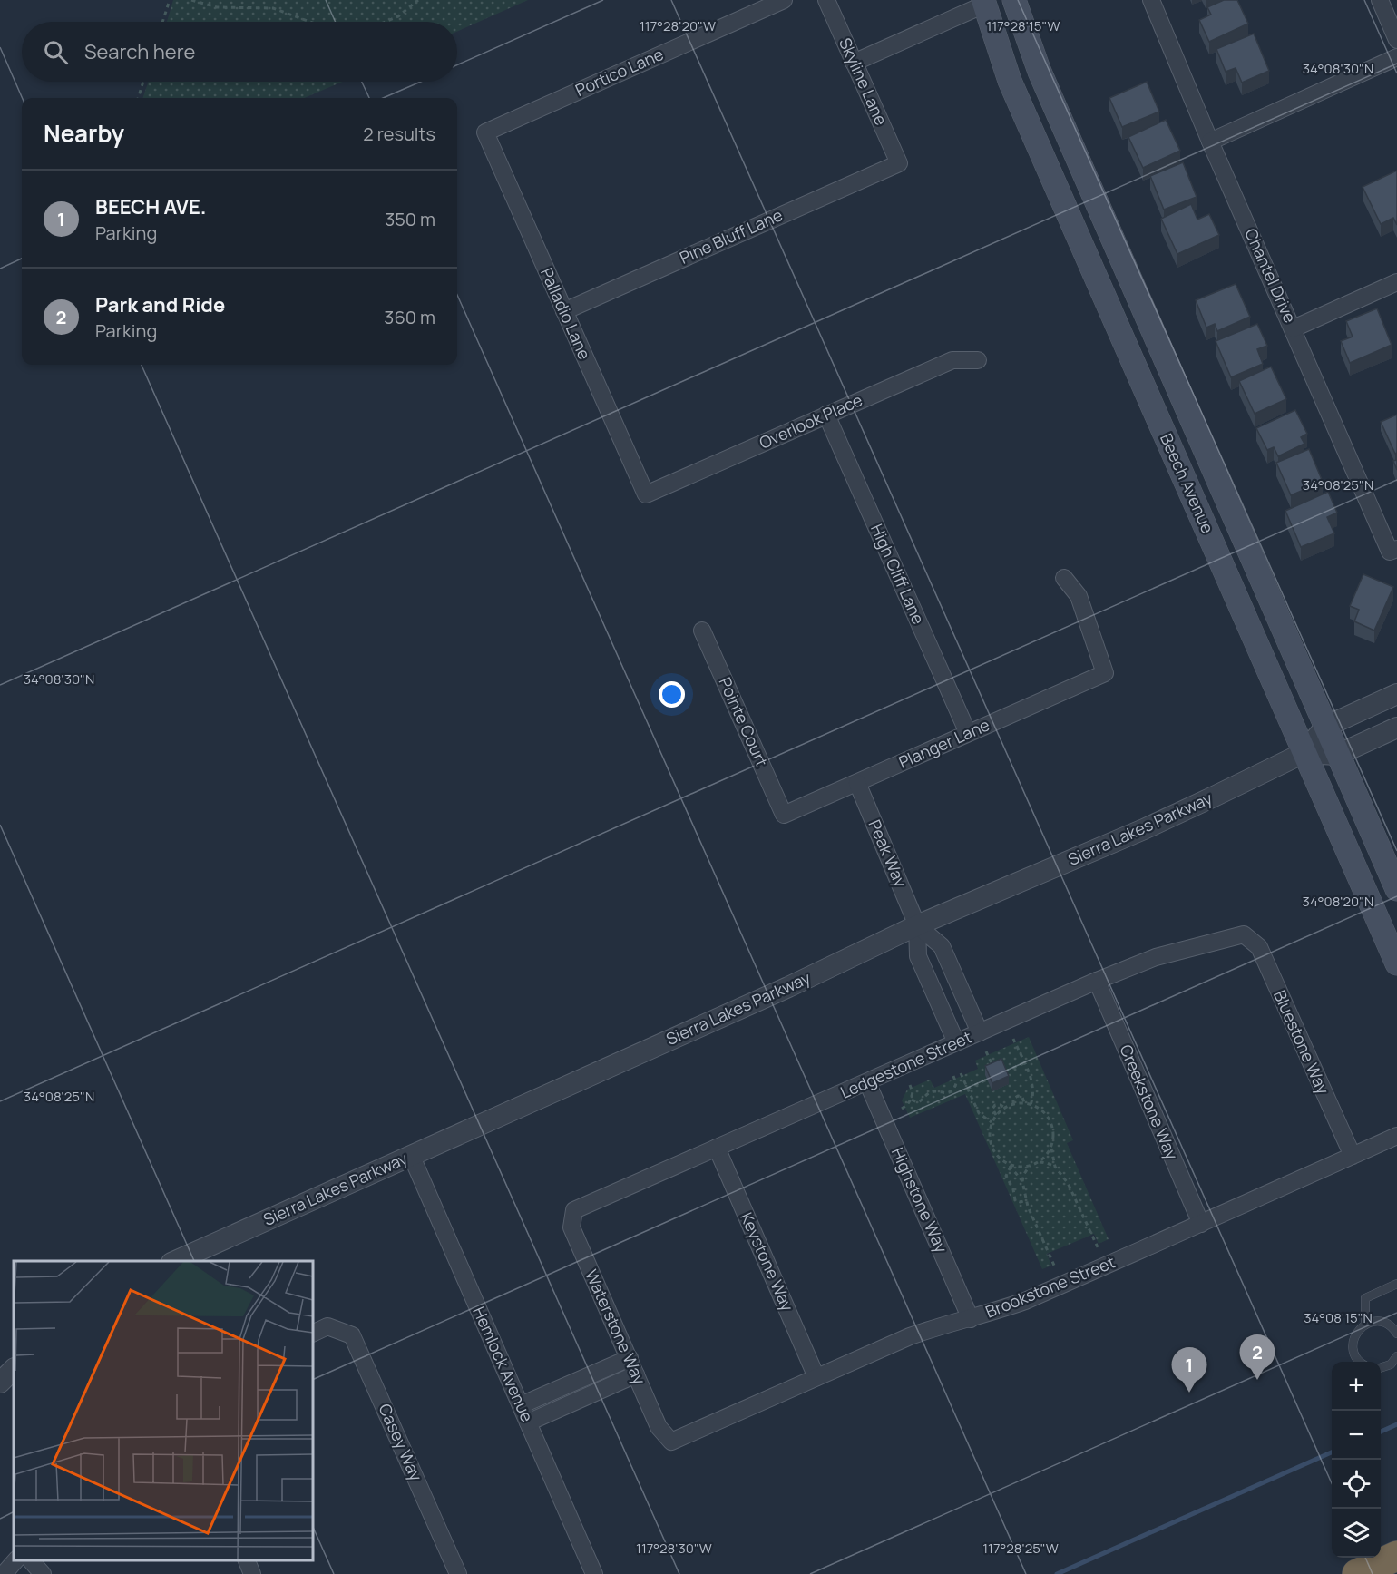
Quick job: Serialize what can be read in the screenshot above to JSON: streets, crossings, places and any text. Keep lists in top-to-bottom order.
{
  "streets": {
    "main road": ["Beech Avenue"],
    "street": [
      "Portico Lane",
      "Skyline Lane",
      "Pine Bluff Lane",
      "Chantel Drive",
      "Palladio Lane",
      "Overlook Place",
      "High Cliff Lane",
      "Pointe Court",
      "Planger Lane",
      "Sierra Lakes Parkway",
      "Peak Way",
      "Bluestone Way",
      "Ledgestone Street",
      "Creekstone Way",
      "Highstone Way",
      "Keystone Way",
      "Brookstone Street",
      "Waterstone Way",
      "Hemlock Avenue",
      "Casey Way"
    ]
  },
  "crossings": [
    ["Portico Lane", "Palladio Lane"],
    ["Skyline Lane", "Pine Bluff Lane"],
    ["Pine Bluff Lane", "Palladio Lane"],
    ["Palladio Lane", "Overlook Place"],
    ["Overlook Place", "High Cliff Lane"],
    ["Beech Avenue", "Sierra Lakes Parkway"],
    ["High Cliff Lane", "Planger Lane"],
    ["Pointe Court", "Planger Lane"],
    ["Planger Lane", "Peak Way"],
    ["Sierra Lakes Parkway", "Peak Way"],
    ["Sierra Lakes Parkway", "Hemlock Avenue"],
    ["Peak Way", "Ledgestone Street"],
    ["Bluestone Way", "Ledgestone Street"],
    ["Bluestone Way", "Brookstone Street"],
    ["Ledgestone Street", "Creekstone Way"],
    ["Ledgestone Street", "Highstone Way"],
    ["Ledgestone Street", "Keystone Way"],
    ["Ledgestone Street", "Waterstone Way"],
    ["Creekstone Way", "Brookstone Street"],
    ["Highstone Way", "Brookstone Street"],
    ["Keystone Way", "Brookstone Street"],
    ["Brookstone Street", "Waterstone Way"]
  ],
  "page": {
    "search": "Search here",
    "heading": ["Nearby", "2 results"],
    "list": [
      {
        "mark": "1",
        "name": "BEECH AVE.",
        "note": "Parking",
        "value": "350 m"
      },
      {
        "mark": "2",
        "name": "Park and Ride",
        "note": "Parking",
        "value": "360 m"
      }
    ],
    "pins": ["2", "1"],
    "map_buttons": ["+", "−"]
  },
  "coordinates": [
    "117°28'15\"W",
    "117°28'20\"W",
    "34°08'30\"N",
    "34°08'25\"N",
    "34°08'20\"N",
    "34°08'15\"N",
    "117°28'30\"W",
    "117°28'25\"W"
  ]
}
